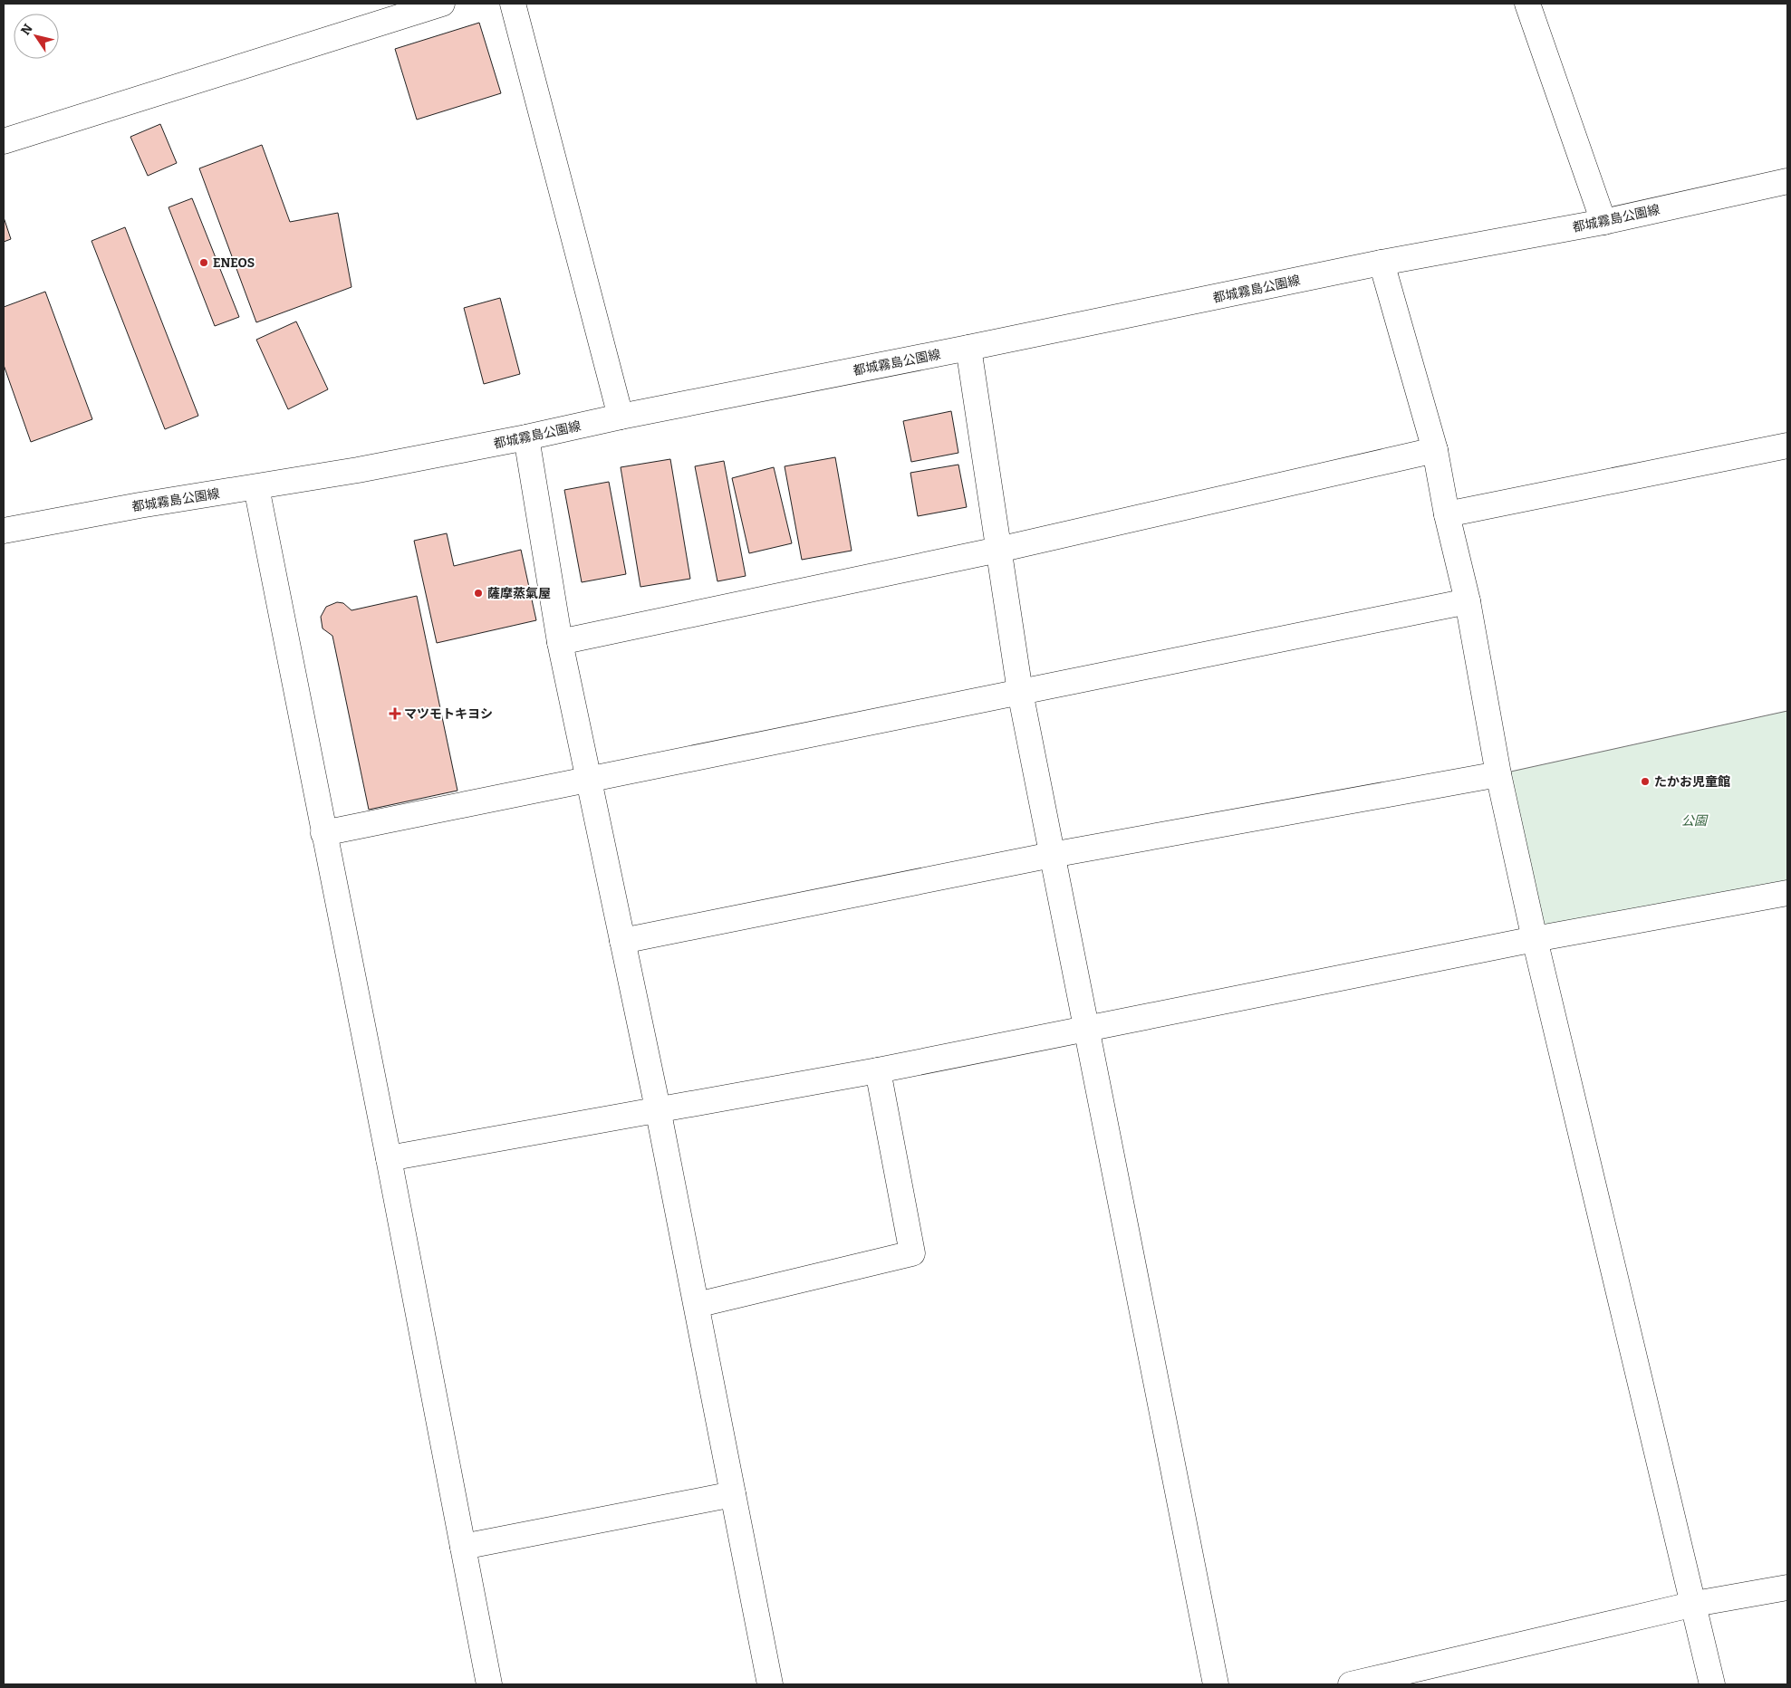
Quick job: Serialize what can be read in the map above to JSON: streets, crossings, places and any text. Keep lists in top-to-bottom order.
{
  "streets": {
    "street": ["都城霧島公園線"]
  },
  "parks": ["公園"],
  "places": {
    "other": ["ENEOS", "薩摩蒸氣屋", "たかお児童館"],
    "health": ["マツモトキヨシ"]
  },
  "north": "top left"
}
